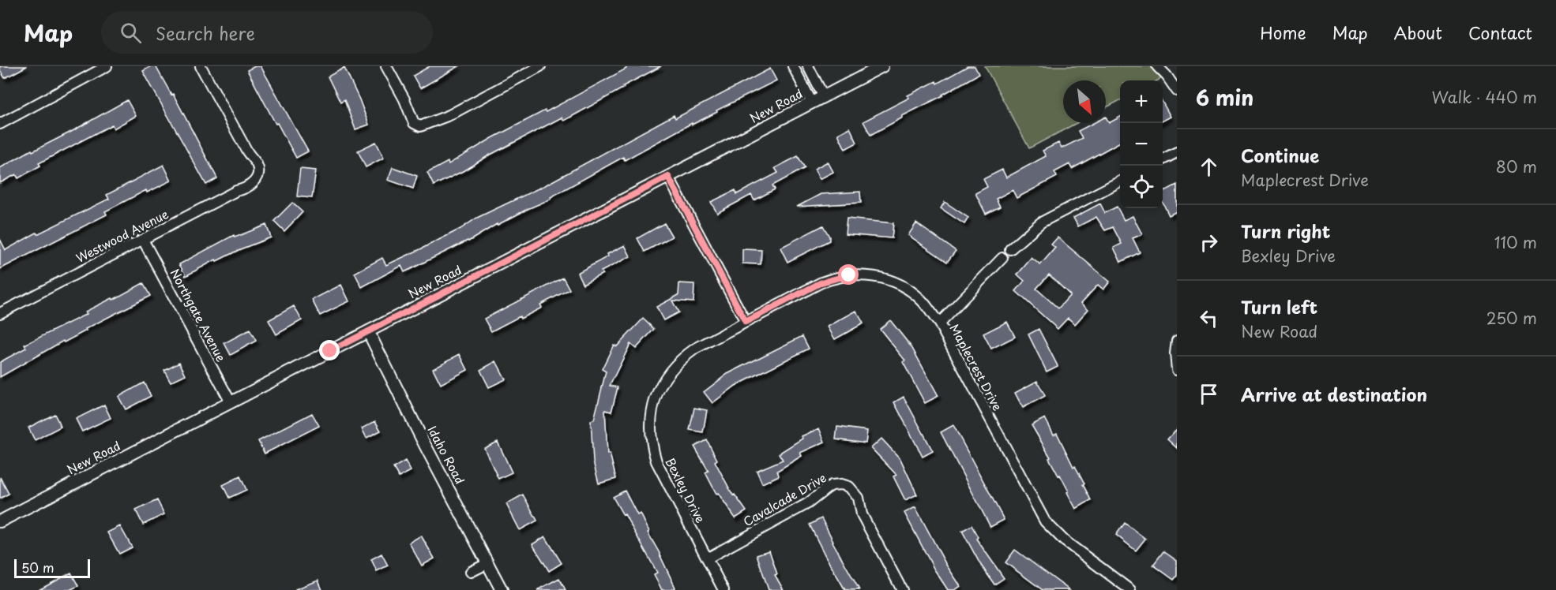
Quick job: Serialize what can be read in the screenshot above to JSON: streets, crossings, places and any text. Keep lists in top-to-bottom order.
{
  "streets": {
    "street": [
      "New Road",
      "Westwood Avenue",
      "Northgate Avenue",
      "Maplecrest Drive",
      "Idaho Road",
      "Bexley Drive",
      "Cavalcade Drive"
    ]
  },
  "crossings": [
    ["New Road", "Northgate Avenue"],
    ["New Road", "Idaho Road"],
    ["Westwood Avenue", "Northgate Avenue"],
    ["Maplecrest Drive", "Bexley Drive"],
    ["Bexley Drive", "Cavalcade Drive"]
  ],
  "scale_bar": "50 m",
  "north": "bottom right",
  "page": {
    "header": "Map",
    "search": "Search here",
    "nav": [
      "Home",
      "Map",
      "About",
      "Contact"
    ],
    "heading": ["6 min", "Walk · 440 m"],
    "map_buttons": ["+", "−"],
    "list": [
      ["Continue", "Maplecrest Drive", "80 m"],
      ["Turn right", "Bexley Drive", "110 m"],
      ["Turn left", "New Road", "250 m"],
      "Arrive at destination"
    ],
    "scale": "50 m"
  }
}
